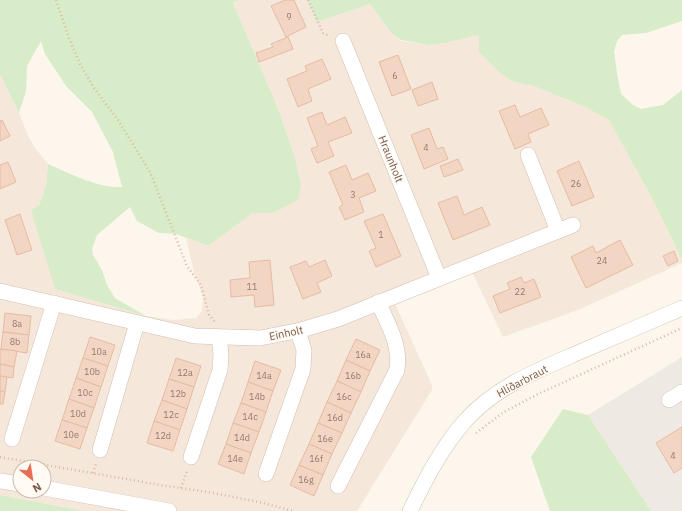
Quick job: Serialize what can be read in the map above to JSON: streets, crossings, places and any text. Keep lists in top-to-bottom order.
{
  "streets": {
    "street": ["Hraunholt", "Einholt", "Hlíðarbraut"]
  },
  "crossings": [
    ["Hraunholt", "Einholt"]
  ],
  "house_numbers": [
    "9",
    "6",
    "4",
    "26",
    "3",
    "1",
    "24",
    "11",
    "22",
    "8a",
    "8b",
    "10a",
    "16a",
    "10b",
    "12a",
    "14a",
    "16b",
    "10c",
    "12b",
    "14b",
    "16c",
    "10d",
    "12c",
    "14c",
    "16d",
    "10e",
    "12d",
    "14d",
    "16e",
    "4",
    "14e",
    "16f",
    "16g"
  ],
  "north": "bottom right"
}
